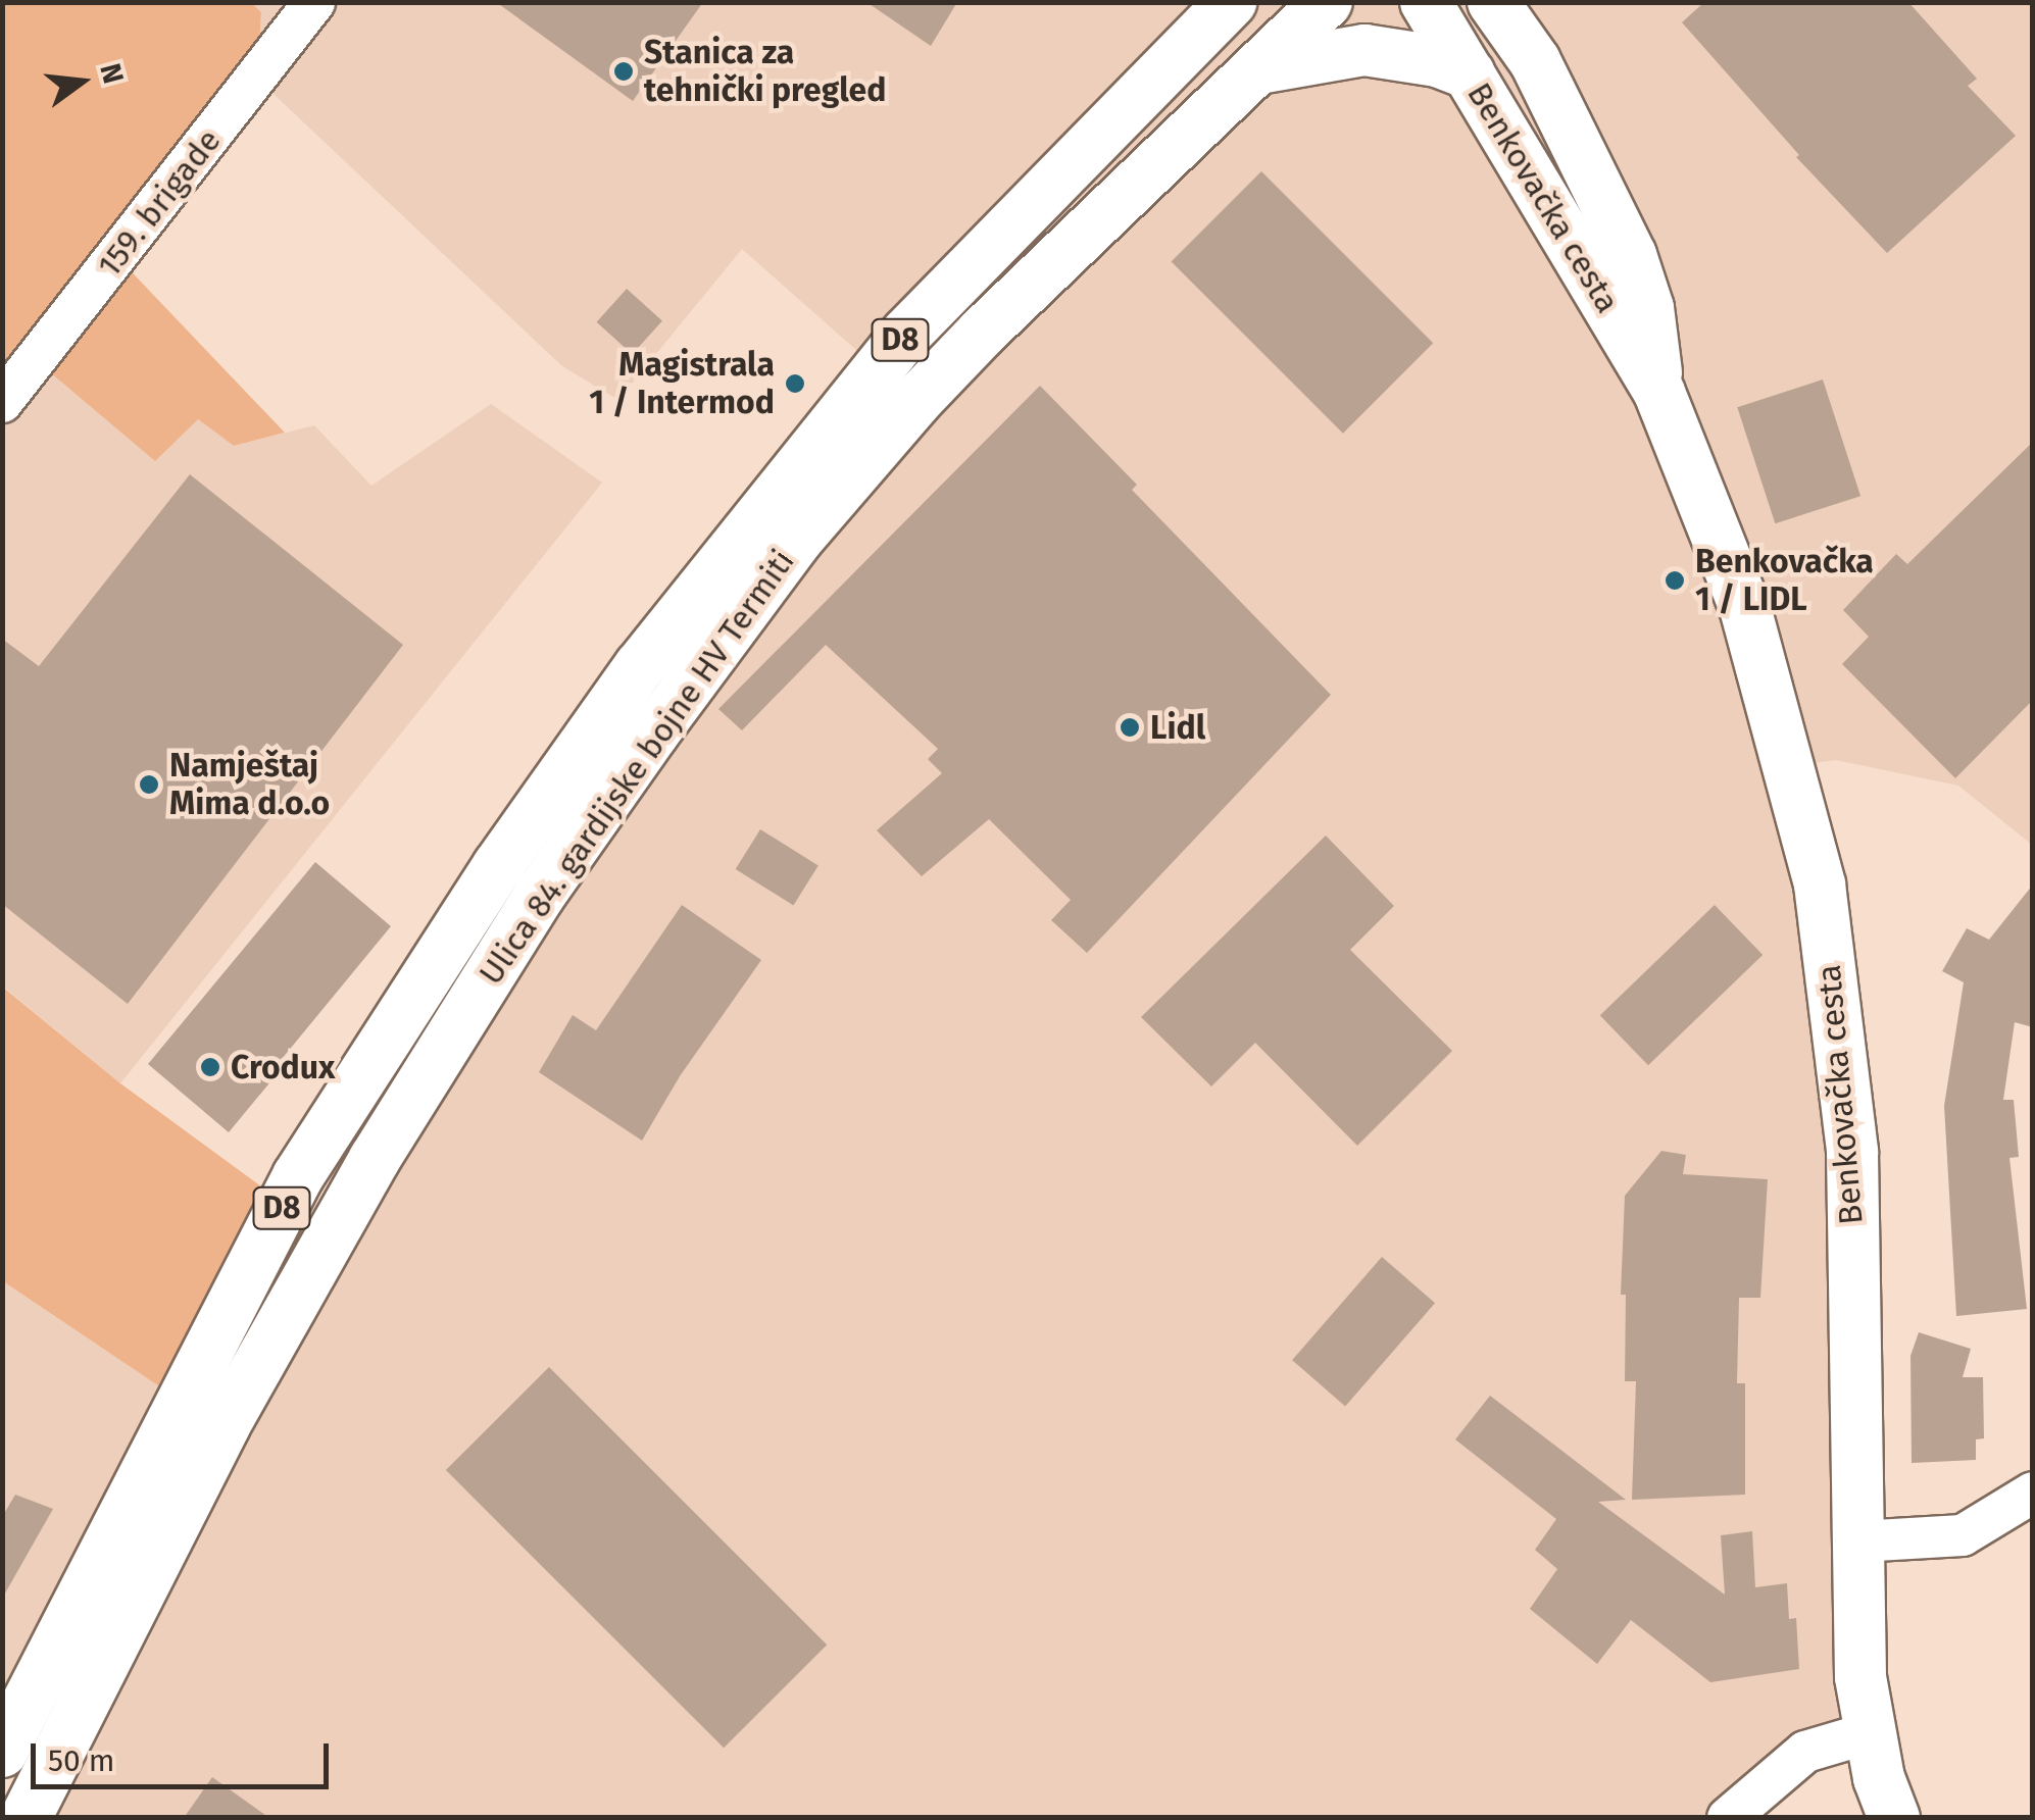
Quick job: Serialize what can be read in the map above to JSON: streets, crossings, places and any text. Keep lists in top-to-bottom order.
{
  "streets": {
    "main road": ["Benkovačka cesta", "D8", "Ulica 84. gardijske bojne HV Termiti"],
    "street": ["159. brigade"]
  },
  "places": [
    "Stanica za tehnički pregled",
    "Magistrala 1 / Intermod",
    "Benkovačka 1 / LIDL",
    "Lidl",
    "Namještaj Mima d.o.o",
    "Crodux"
  ],
  "scale_bar": "50 m",
  "north": "right"
}
